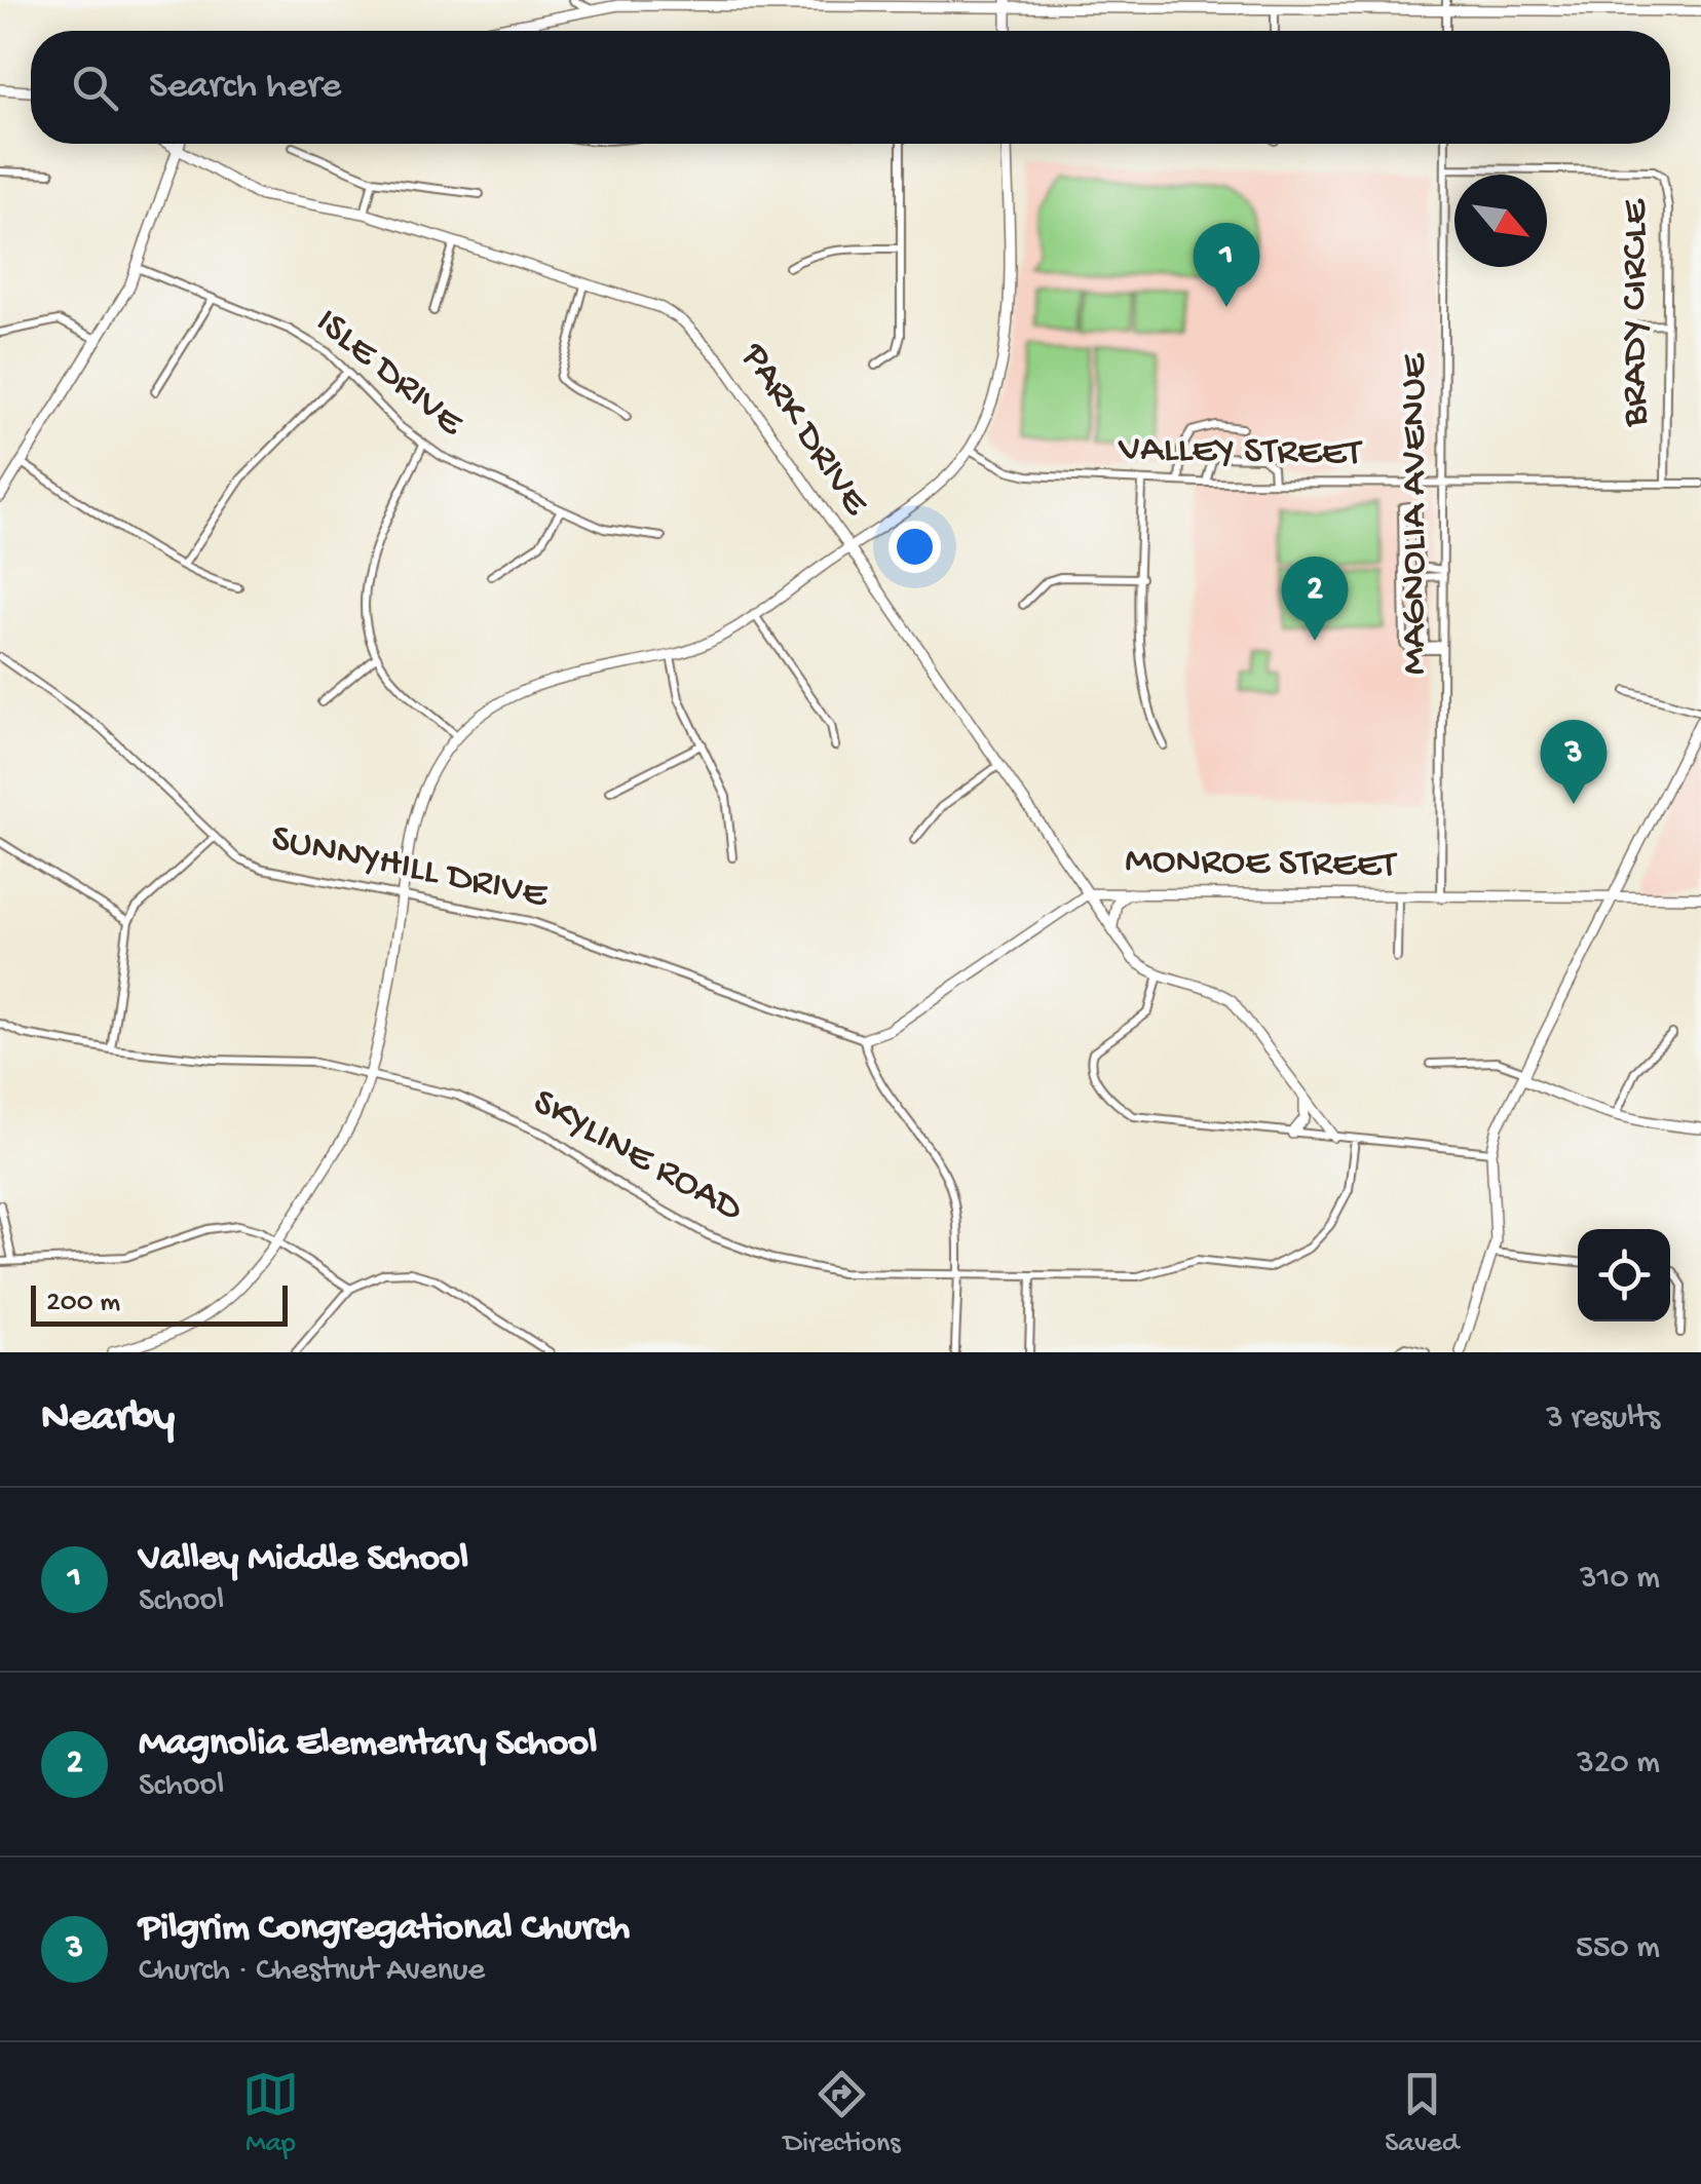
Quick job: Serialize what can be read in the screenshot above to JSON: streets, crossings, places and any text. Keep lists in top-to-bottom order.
{
  "streets": {
    "main road": ["PARK DRIVE", "MONROE STREET"],
    "street": [
      "BRADY CIRCLE",
      "ISLE DRIVE",
      "VALLEY STREET",
      "MAGNOLIA AVENUE",
      "SUNNYHILL DRIVE",
      "SKYLINE ROAD"
    ]
  },
  "crossings": [
    ["BRADY CIRCLE", "VALLEY STREET"],
    ["BRADY CIRCLE", "MAGNOLIA AVENUE"],
    ["PARK DRIVE", "MONROE STREET"],
    ["VALLEY STREET", "MAGNOLIA AVENUE"],
    ["MAGNOLIA AVENUE", "MONROE STREET"],
    ["MONROE STREET", "SUNNYHILL DRIVE"]
  ],
  "scale_bar": "200 m",
  "north": "bottom right",
  "page": {
    "search": "Search here",
    "pins": ["1", "2", "3"],
    "scale": "200 m",
    "heading": ["Nearby", "3 results"],
    "list": [
      {
        "mark": "1",
        "name": "Valley Middle School",
        "note": "School",
        "value": "310 m"
      },
      {
        "mark": "2",
        "name": "Magnolia Elementary School",
        "note": "School",
        "value": "320 m"
      },
      {
        "mark": "3",
        "name": "Pilgrim Congregational Church",
        "note": "Church · Chestnut Avenue",
        "value": "550 m"
      }
    ],
    "nav": ["Map", "Directions", "Saved"]
  }
}
